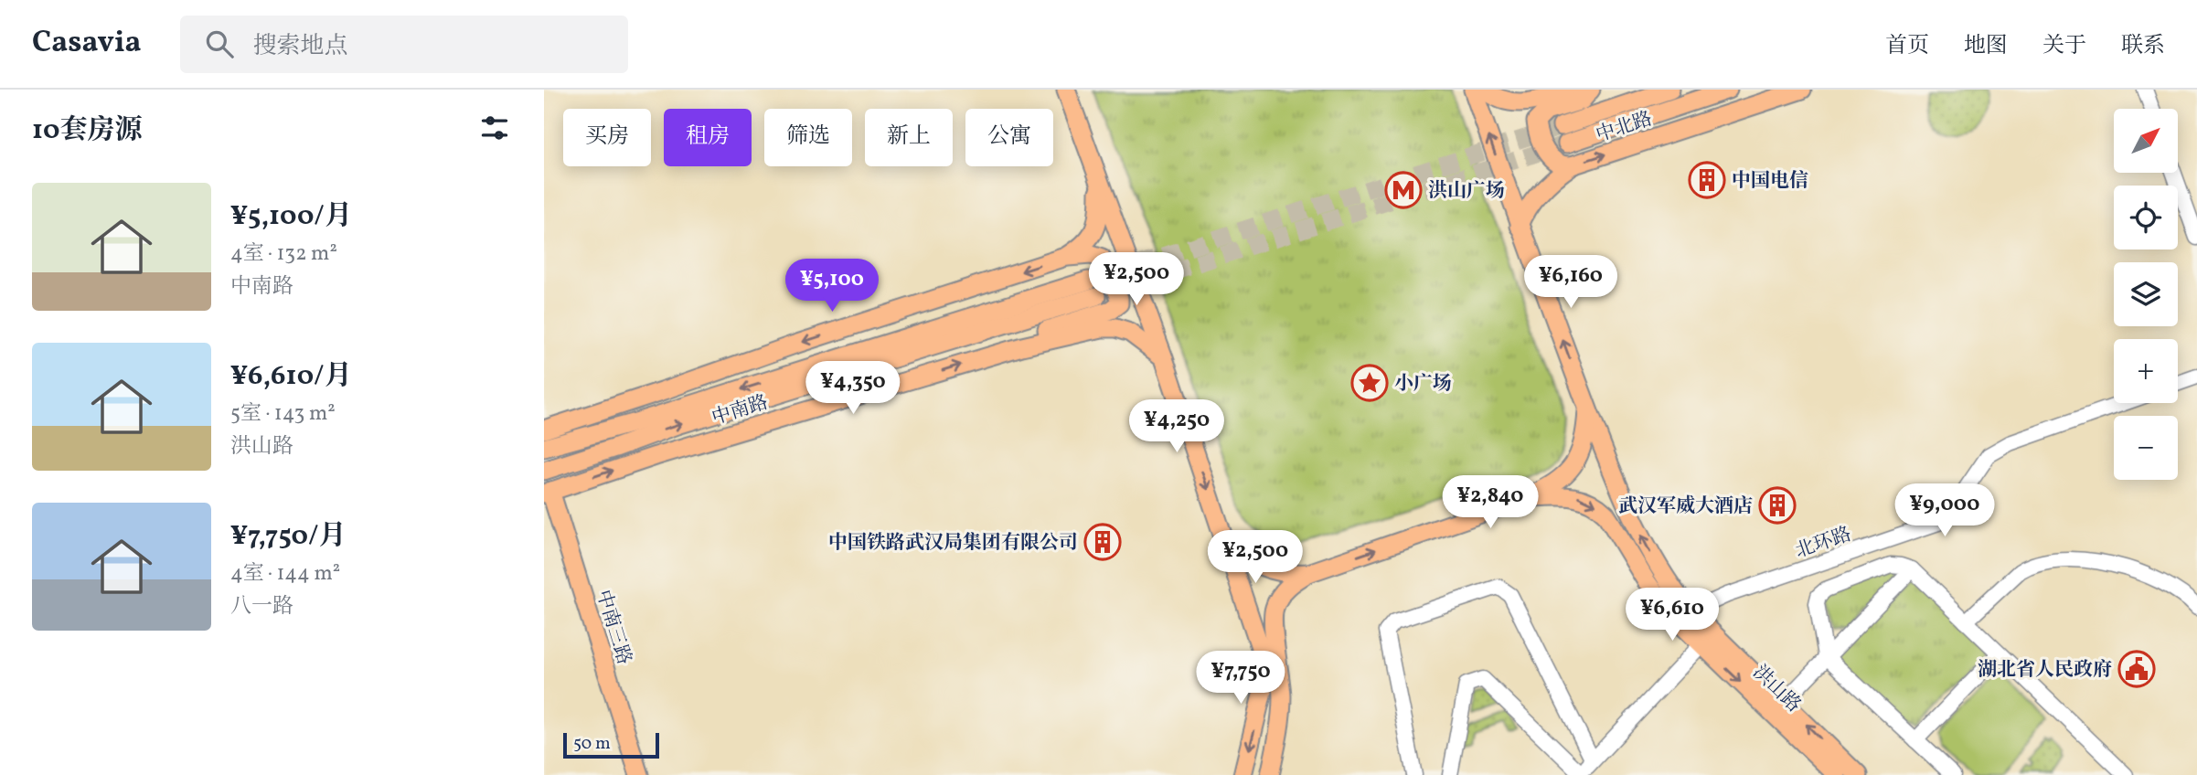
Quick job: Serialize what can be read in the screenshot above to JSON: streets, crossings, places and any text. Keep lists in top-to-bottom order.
{
  "streets": {
    "main road": [
      "中北路",
      "中南路",
      "中南三路",
      "洪山路"
    ],
    "street": ["北环路"]
  },
  "crossings": [
    ["中北路", "洪山路"],
    ["中南路", "中南三路"],
    ["北环路", "洪山路"]
  ],
  "one_way": ["中北路"],
  "places": {
    "building": ["中国电信", "武汉军威大酒店", "中国铁路武汉局集团有限公司"],
    "metro station": ["洪山广场"],
    "place": ["小广场"],
    "public building": ["湖北省人民政府"]
  },
  "scale_bar": "50 m",
  "north": "top right",
  "page": {
    "header": "Casavia",
    "search": "搜索地点",
    "nav": [
      "首页",
      "地图",
      "关于",
      "联系"
    ],
    "heading": "10套房源",
    "map_buttons": ["+", "−"],
    "chip": [
      "买房",
      "租房",
      "筛选",
      "新上",
      "公寓"
    ],
    "list": [
      {
        "name": "¥5,100/月",
        "note": "4室 · 132 m² · 中南路"
      },
      {
        "name": "¥6,610/月",
        "note": "5室 · 143 m² · 洪山路"
      },
      {
        "name": "¥7,750/月",
        "note": "4室 · 144 m² · 八一路"
      }
    ],
    "price": [
      "¥2,500",
      "¥6,160",
      "¥5,100",
      "¥4,350",
      "¥4,250",
      "¥2,840",
      "¥9,000",
      "¥2,500",
      "¥6,610",
      "¥7,750"
    ],
    "scale": "50 m"
  }
}
